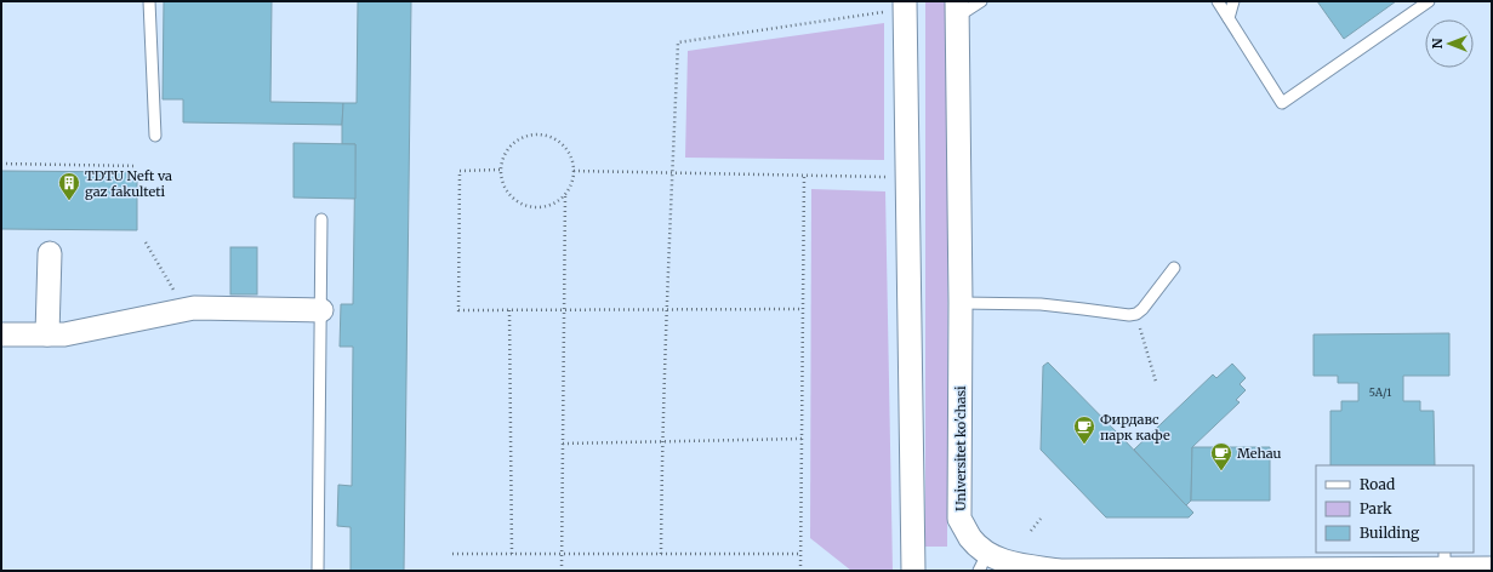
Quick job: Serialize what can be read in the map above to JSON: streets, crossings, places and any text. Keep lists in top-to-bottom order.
{
  "streets": {
    "street": ["Universitet ko'chasi"]
  },
  "places": {
    "building": ["TDTU Neft va gaz fakulteti"],
    "cafe": ["Фирдавс парк кафе", "Mehau"]
  },
  "house_numbers": ["5A/1"],
  "legend": ["Road", "Park", "Building"],
  "north": "left"
}
